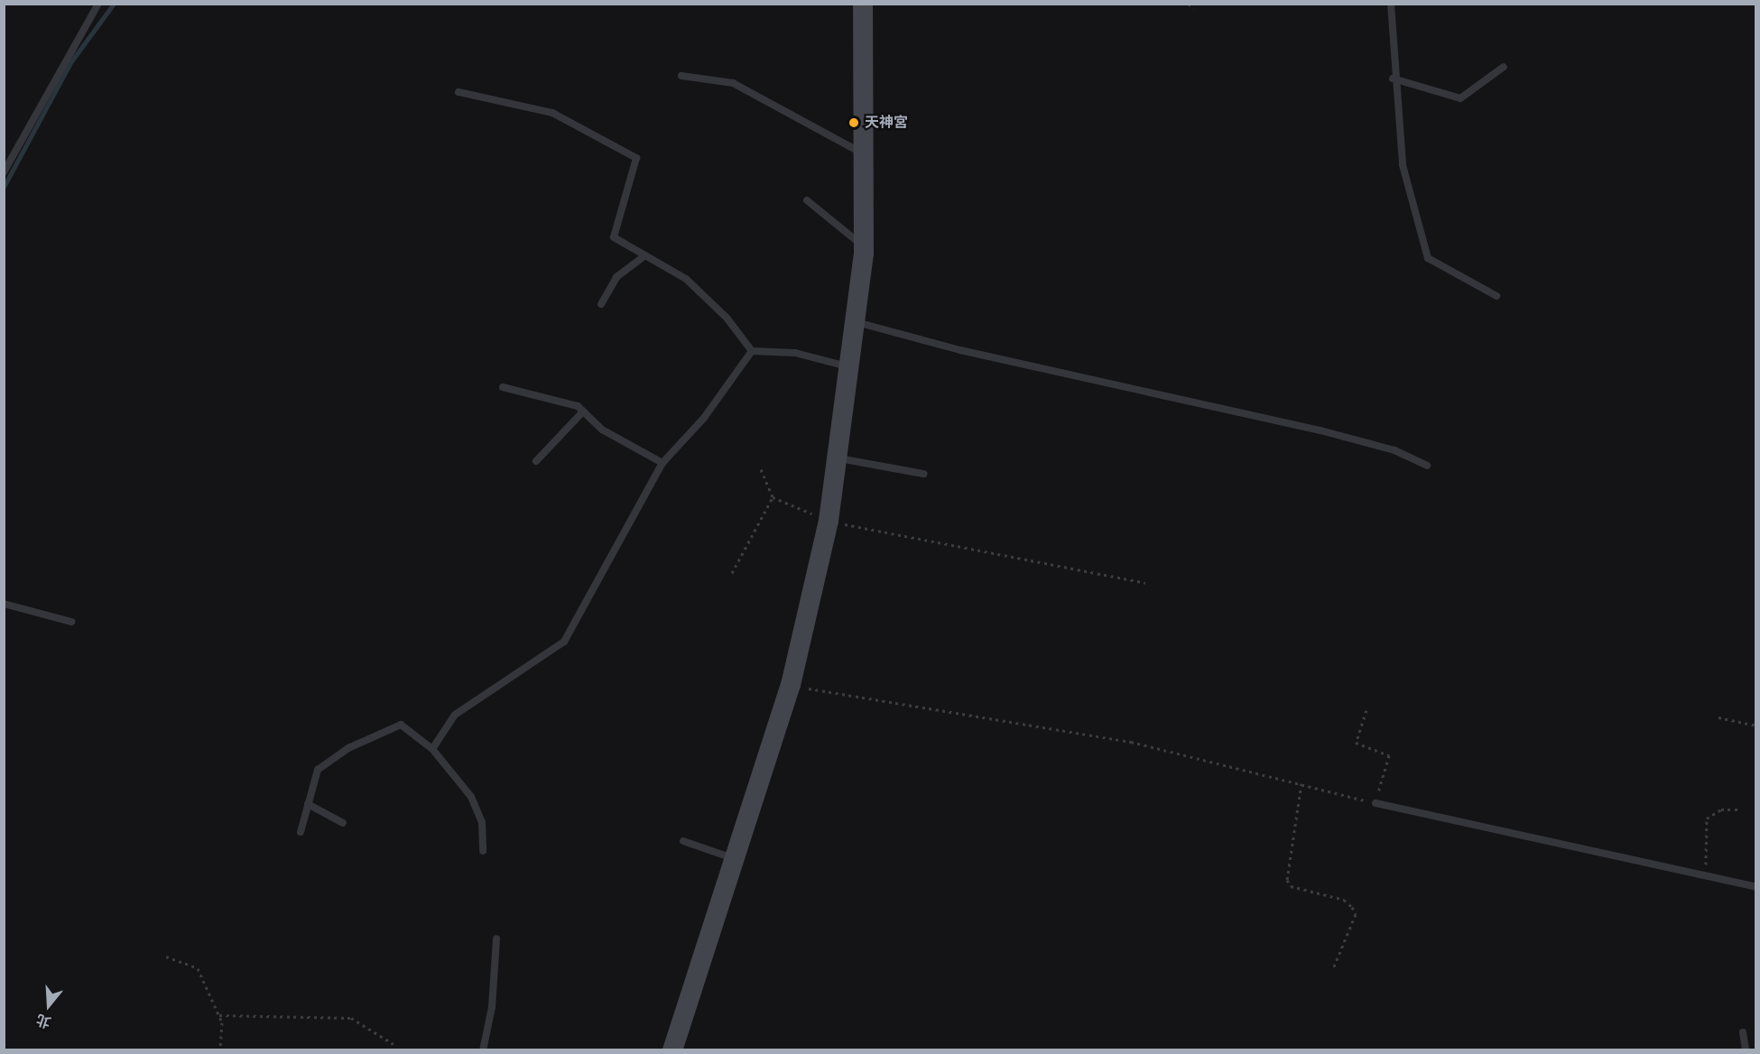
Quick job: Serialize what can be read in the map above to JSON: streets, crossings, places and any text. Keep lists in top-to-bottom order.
{
  "places": ["天神宮"],
  "north": "bottom"
}
